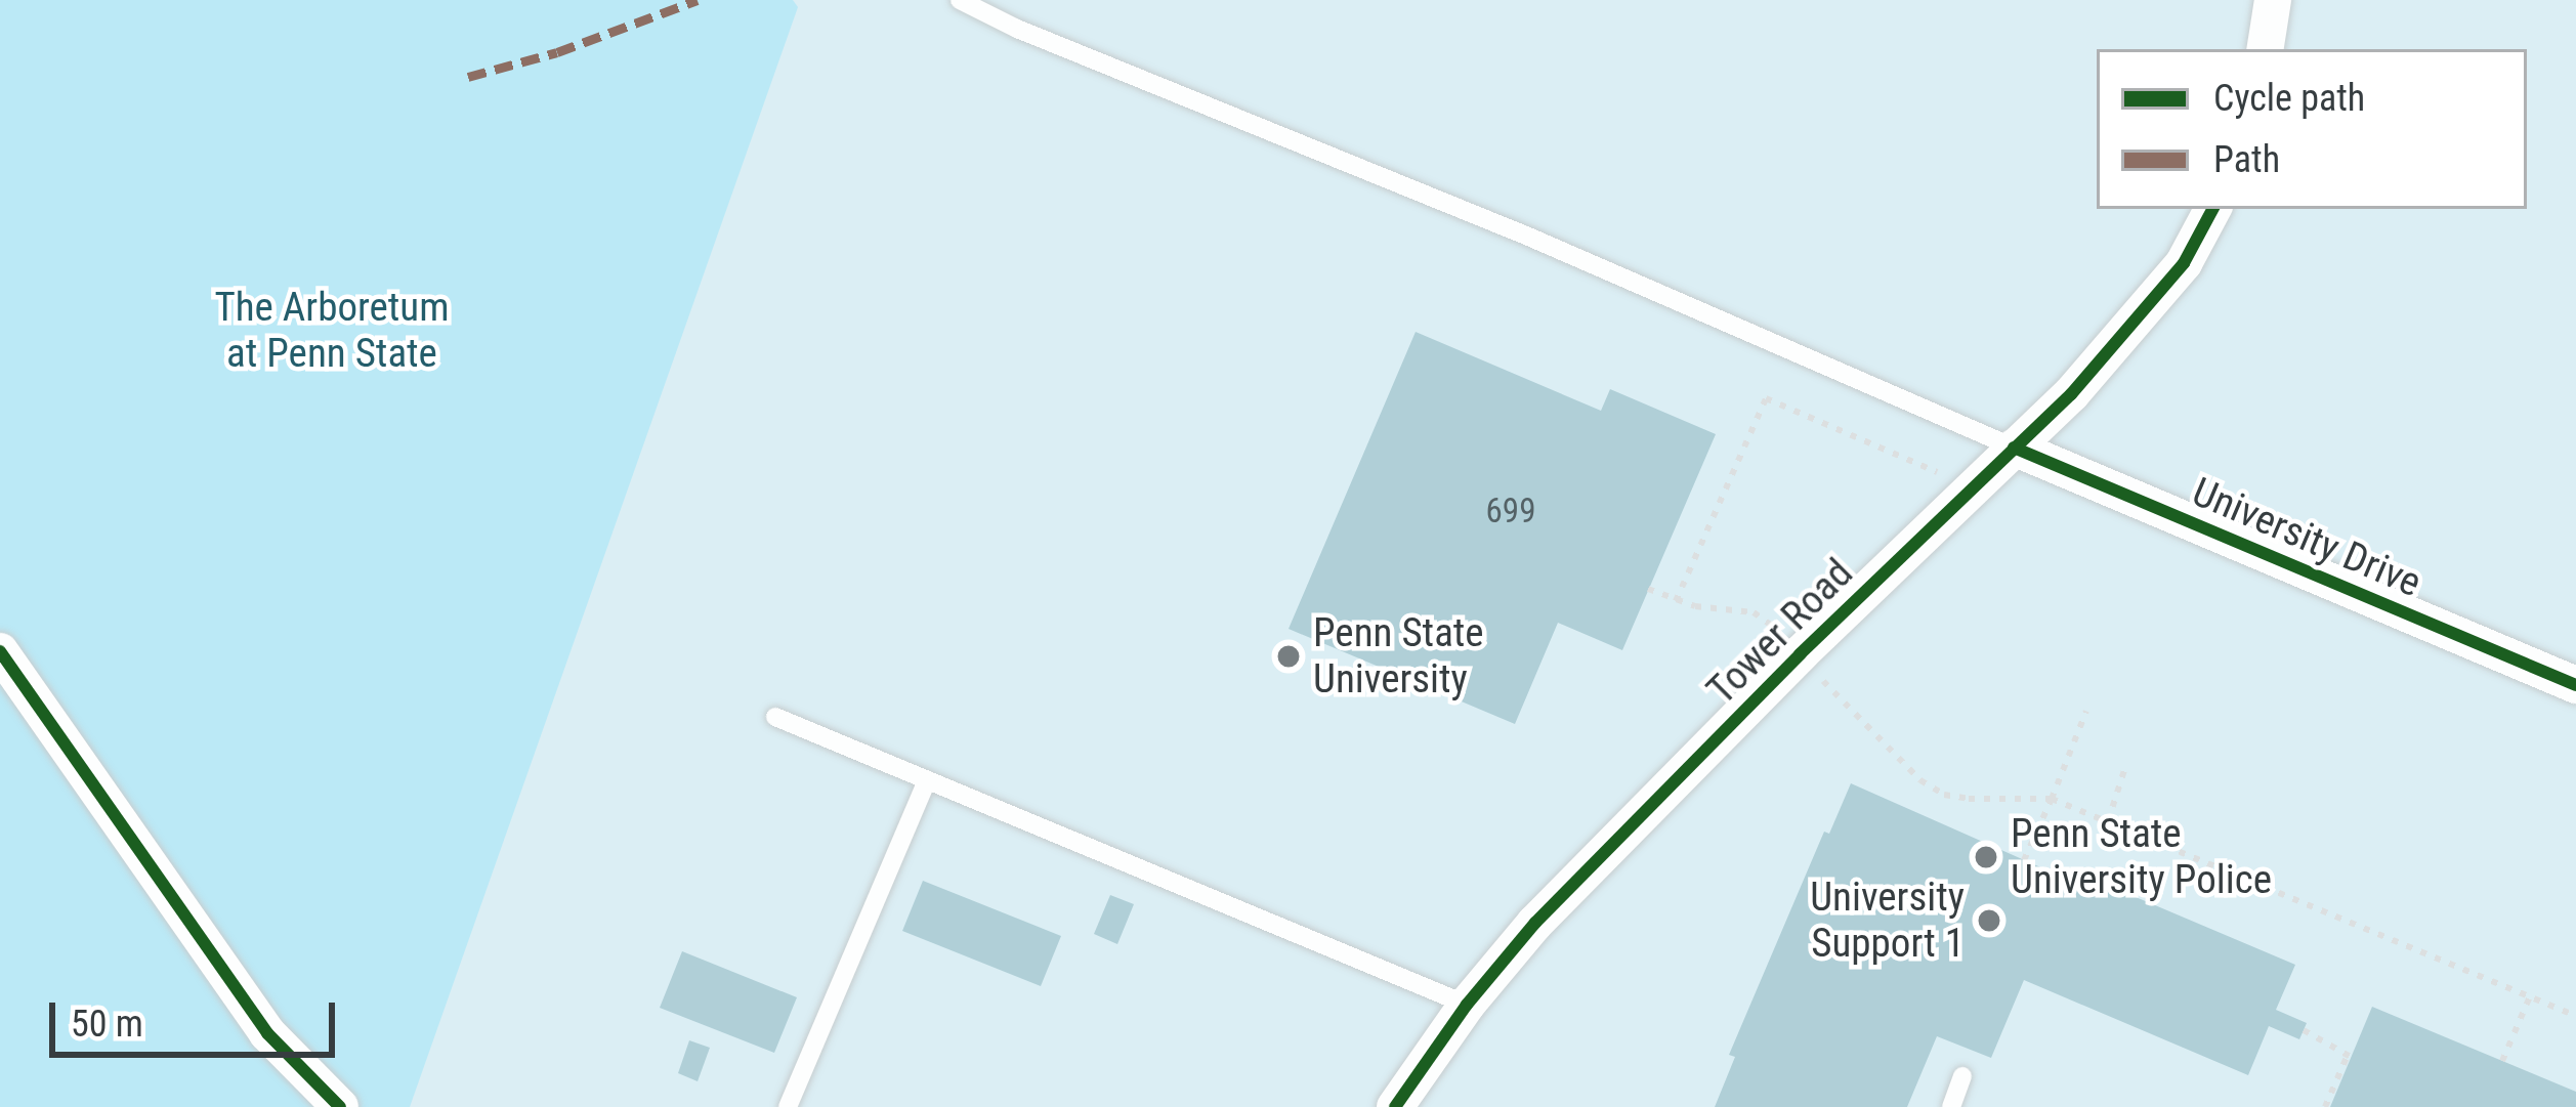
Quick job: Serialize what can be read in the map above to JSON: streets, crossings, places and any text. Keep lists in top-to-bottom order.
{
  "streets": {
    "street": ["University Drive", "Tower Road"]
  },
  "crossings": [
    ["University Drive", "Tower Road"]
  ],
  "parks": ["The Arboretum at Penn State"],
  "places": ["Penn State University", "Penn State University Police", "University Support 1"],
  "house_numbers": ["699"],
  "legend": ["Cycle path", "Path"],
  "scale_bar": "50 m"
}
